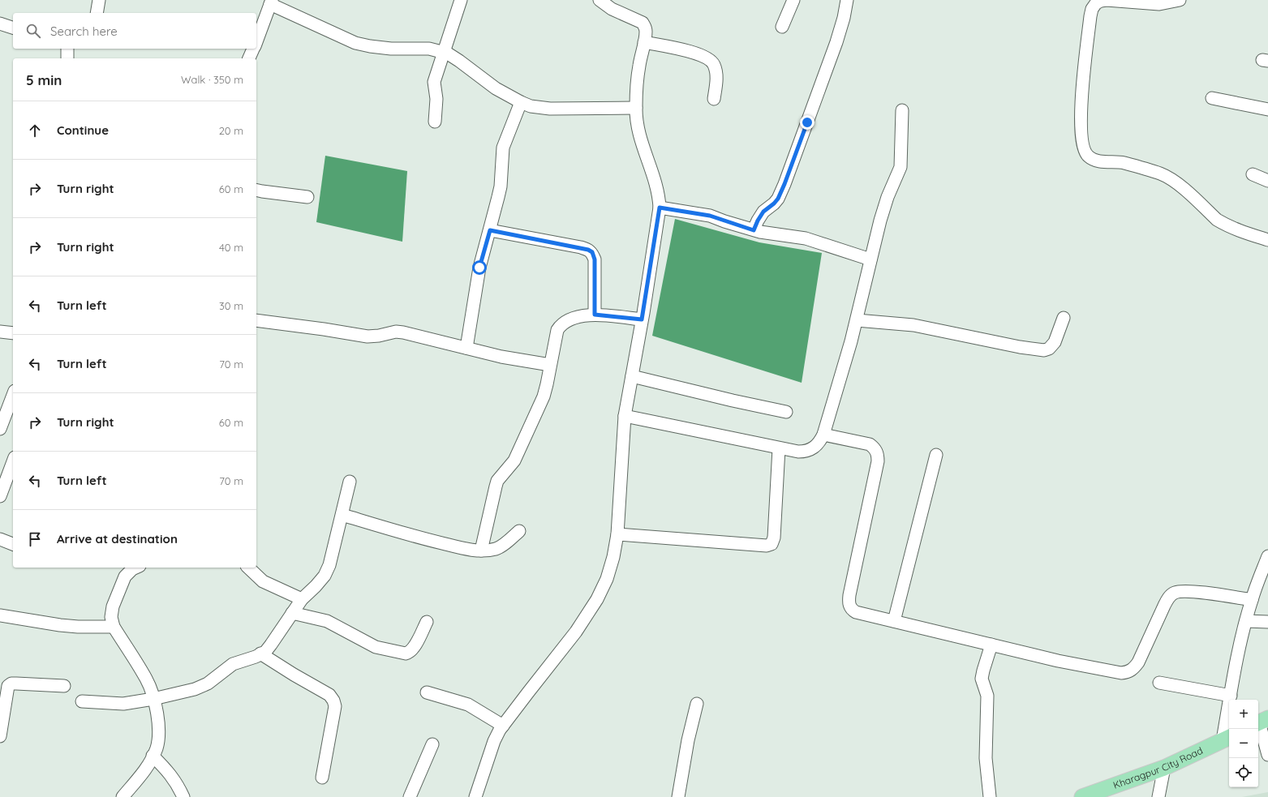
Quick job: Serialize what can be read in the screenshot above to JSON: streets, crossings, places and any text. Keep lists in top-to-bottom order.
{
  "streets": {
    "main road": ["Kharagpur City Road"]
  },
  "page": {
    "search": "Search here",
    "heading": ["5 min", "Walk · 350 m"],
    "list": [
      ["Continue", "20 m"],
      ["Turn right", "60 m"],
      ["Turn right", "40 m"],
      ["Turn left", "30 m"],
      ["Turn left", "70 m"],
      ["Turn right", "60 m"],
      ["Turn left", "70 m"],
      "Arrive at destination"
    ],
    "map_buttons": ["+", "−"]
  }
}
